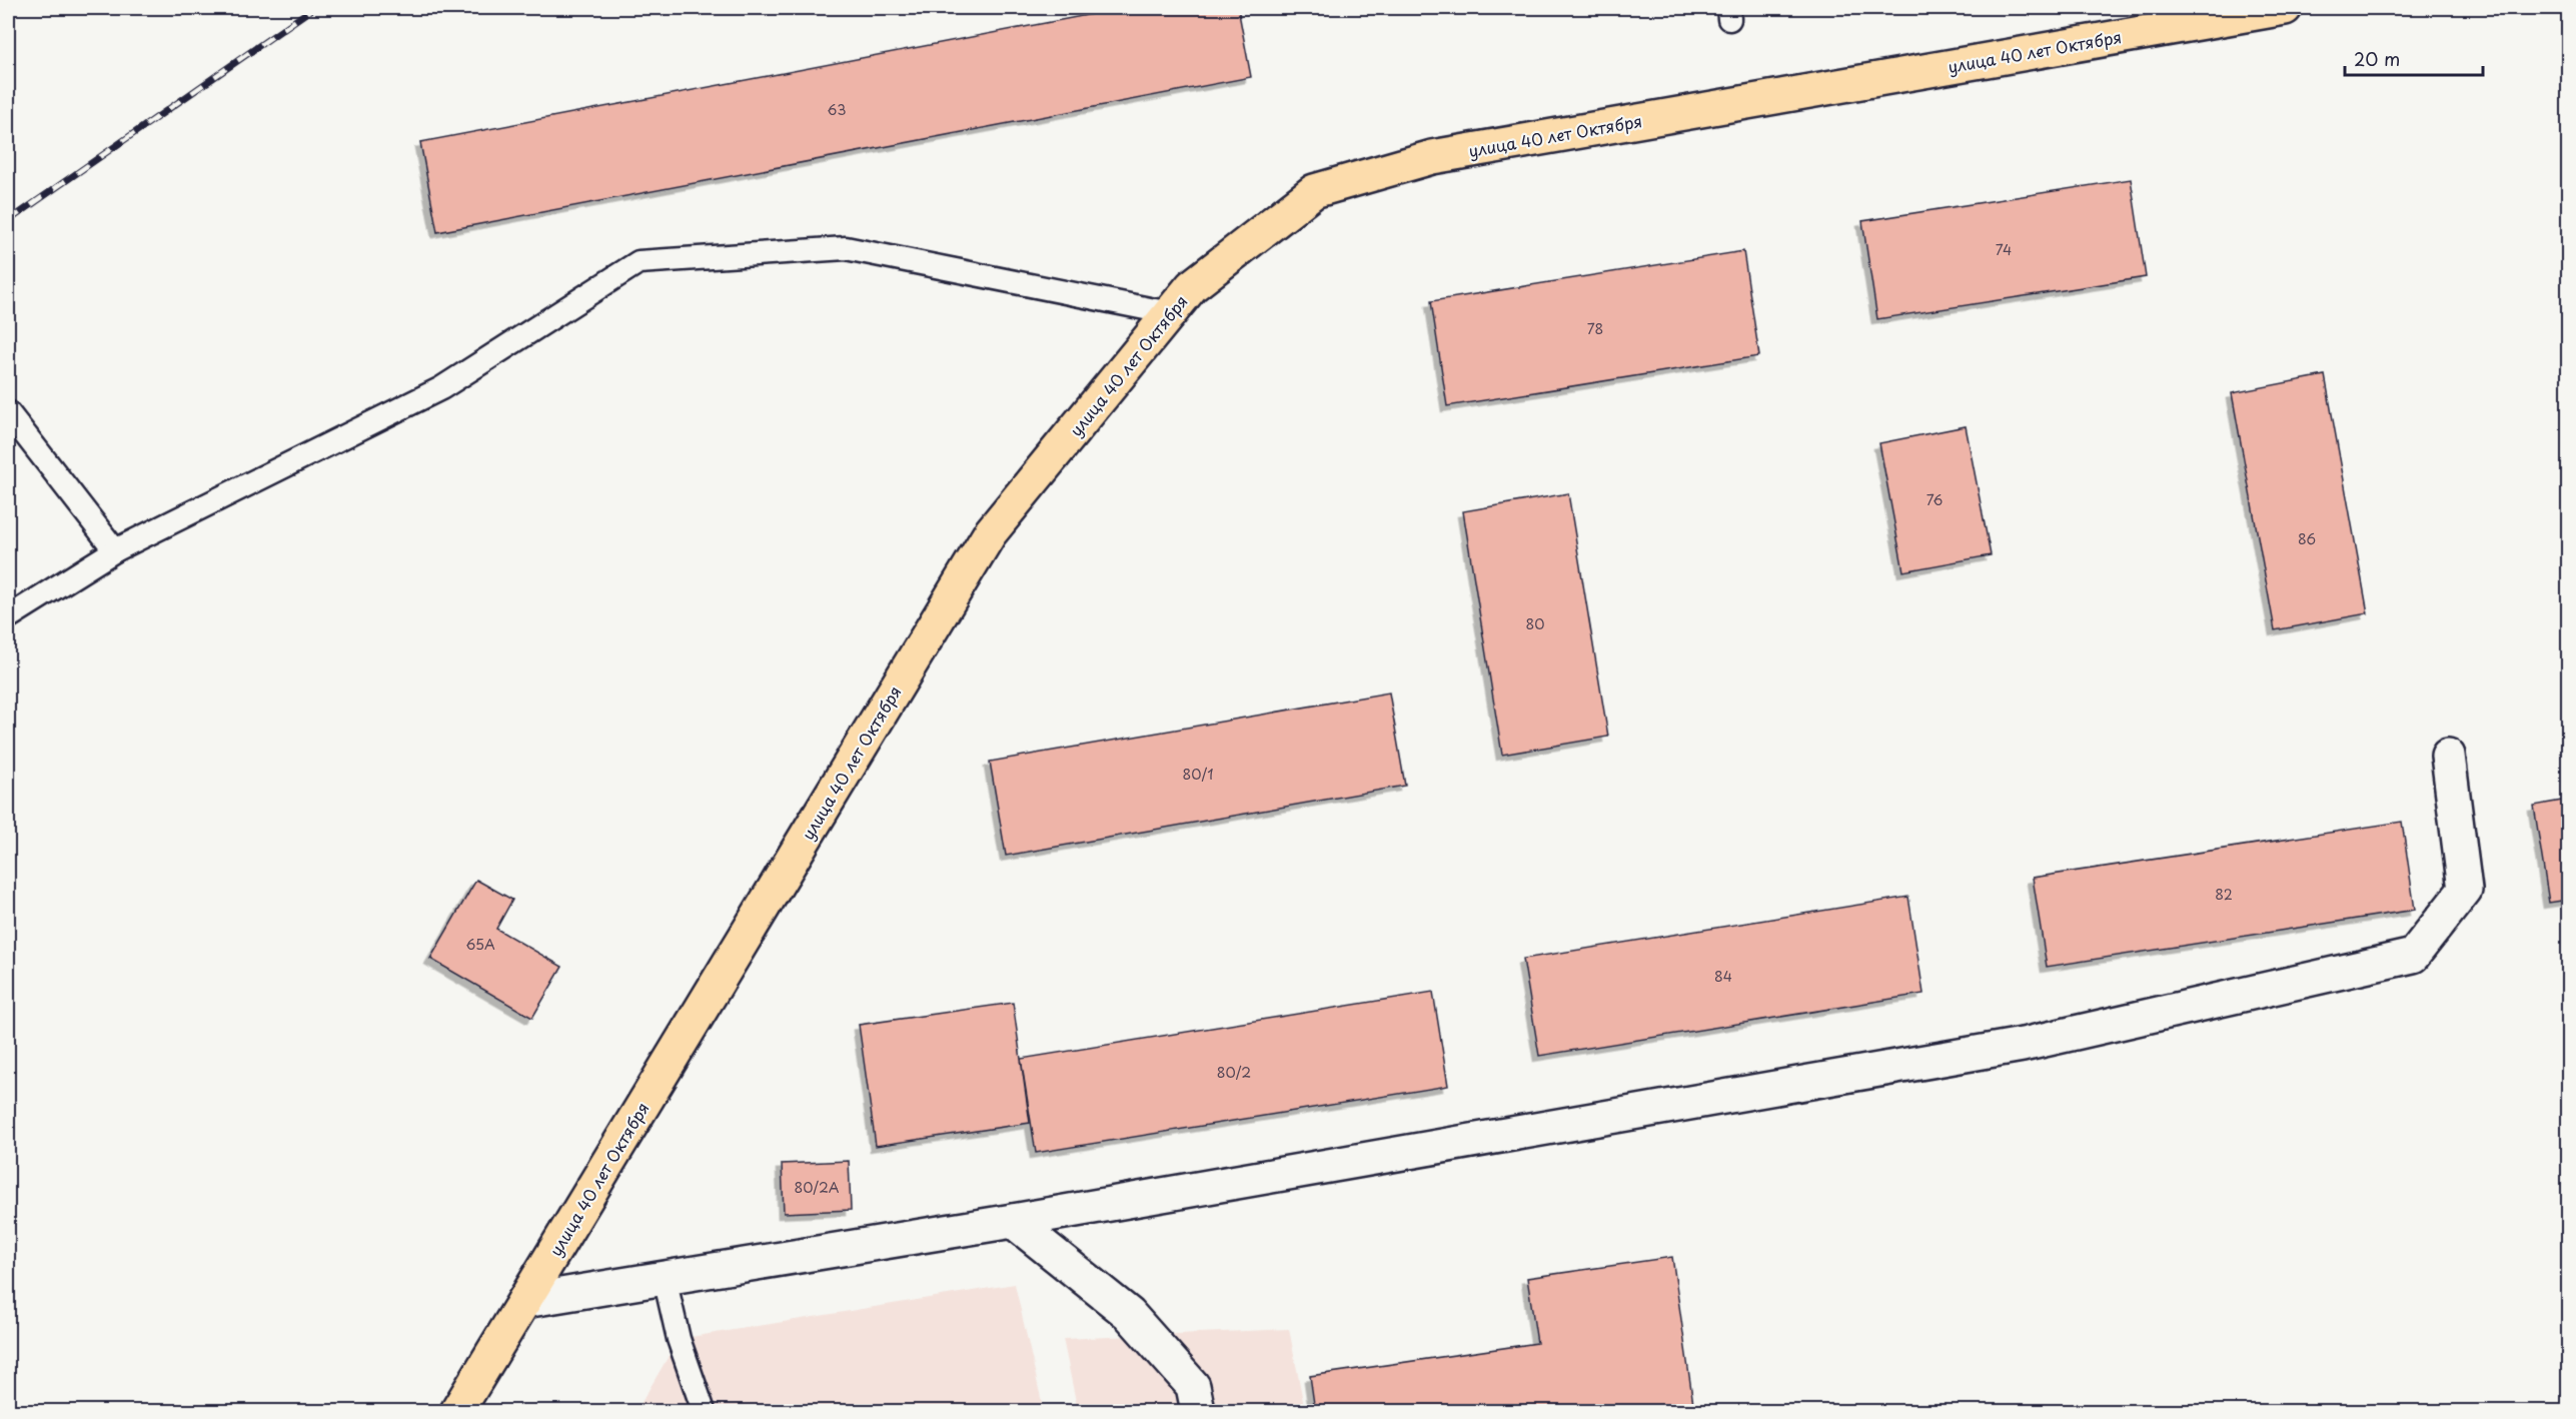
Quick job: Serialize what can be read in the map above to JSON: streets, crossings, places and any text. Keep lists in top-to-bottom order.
{
  "streets": {
    "main road": ["улица 40 лет Октября"]
  },
  "house_numbers": [
    "63",
    "74",
    "78",
    "76",
    "86",
    "80",
    "80/1",
    "82",
    "65А",
    "84",
    "80/2",
    "80/2А"
  ],
  "scale_bar": "20 m"
}
